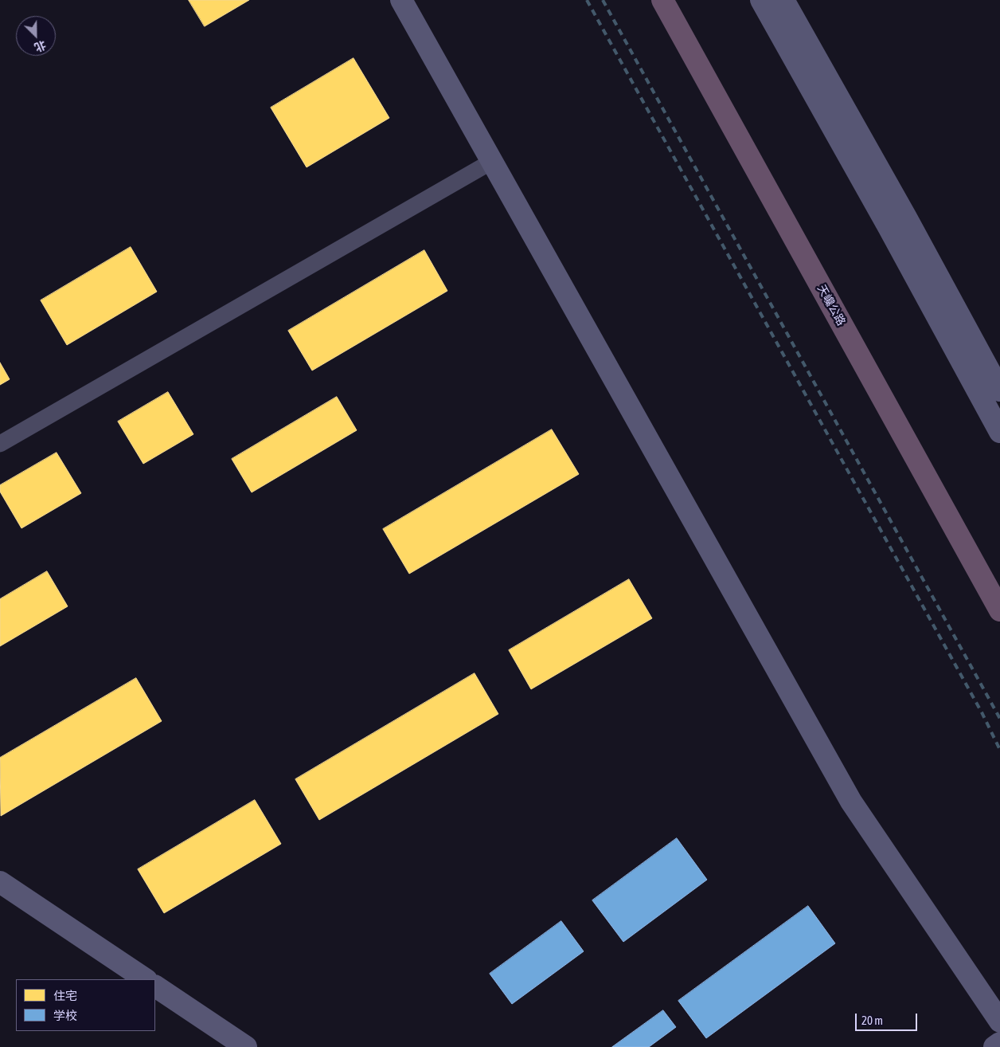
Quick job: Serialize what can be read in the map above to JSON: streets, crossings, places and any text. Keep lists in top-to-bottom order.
{
  "streets": {
    "highway": ["天巉公路"]
  },
  "legend": ["住宅", "学校"],
  "scale_bar": "20 m",
  "north": "bottom right"
}
